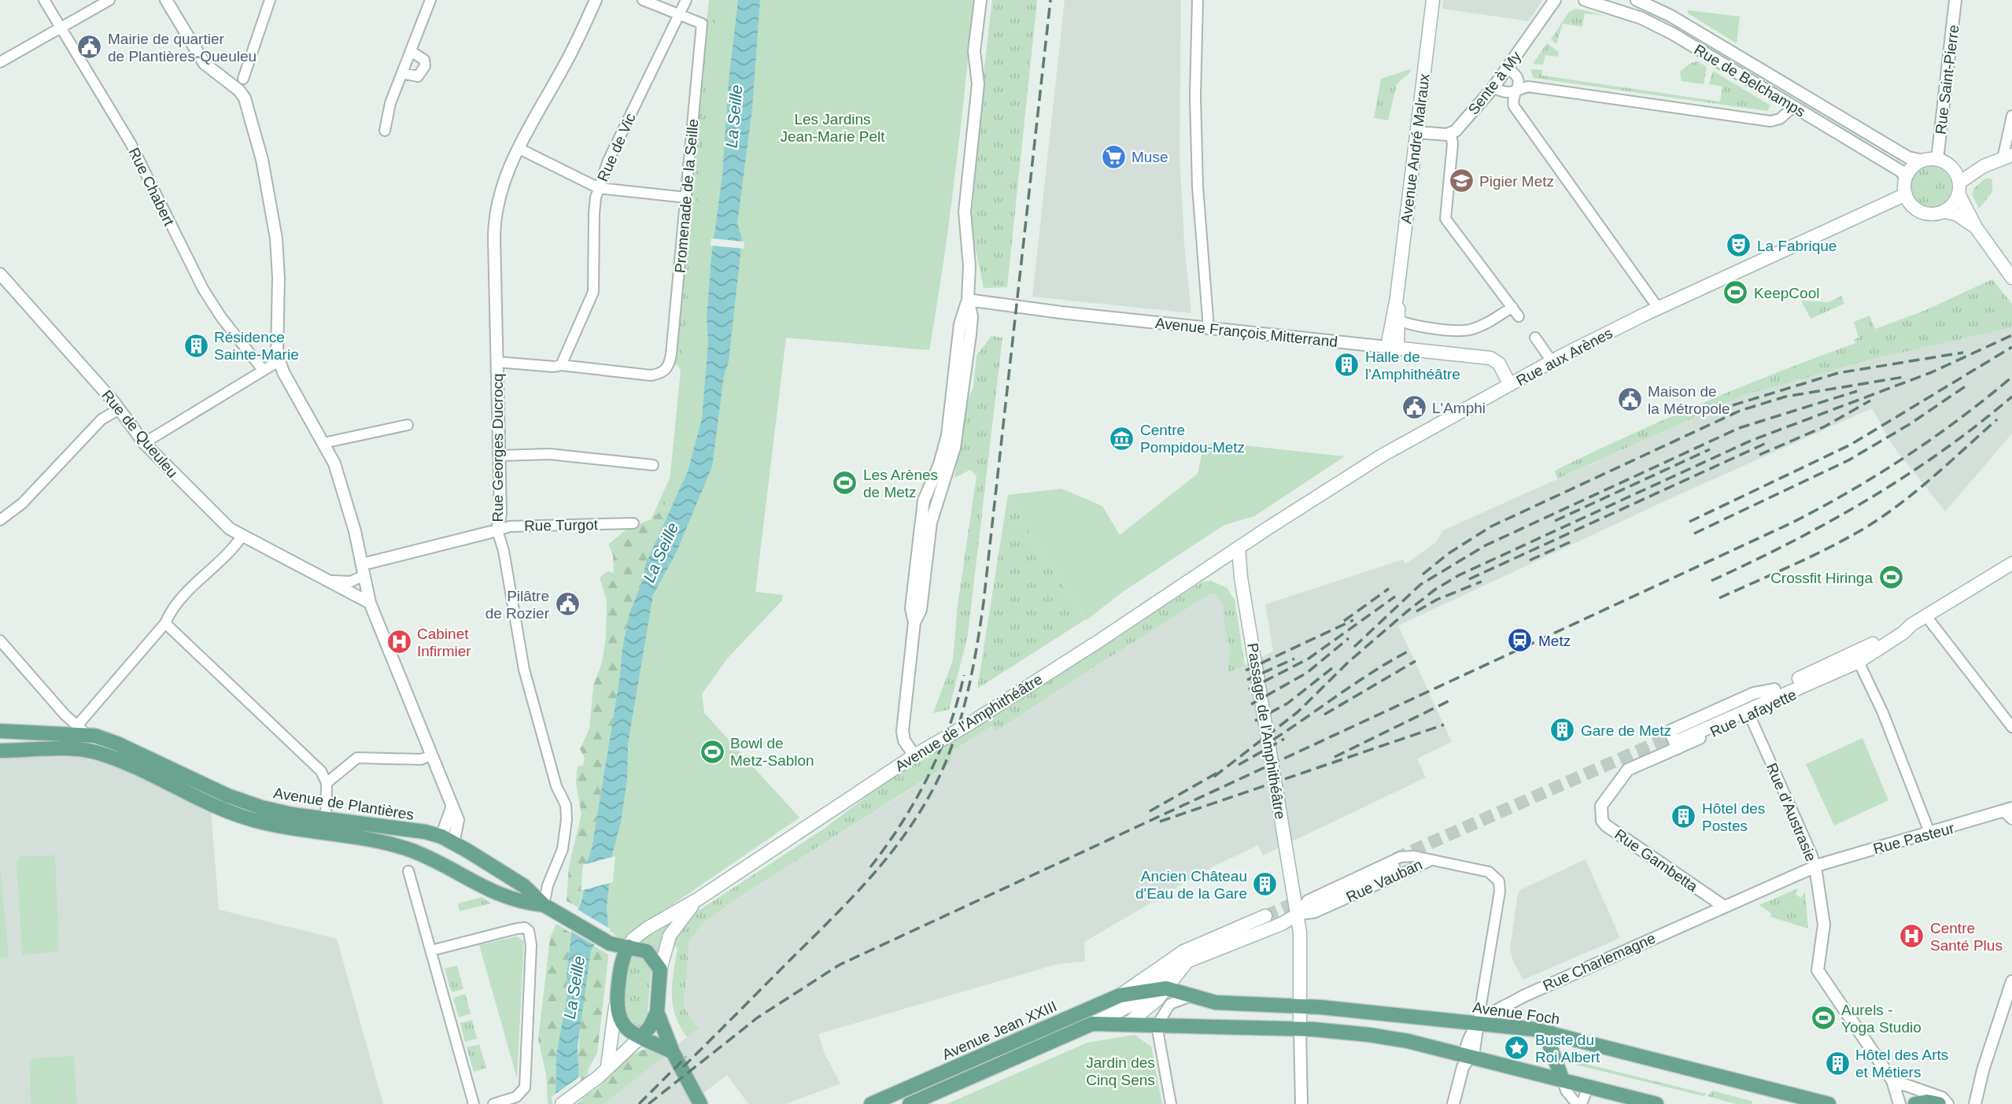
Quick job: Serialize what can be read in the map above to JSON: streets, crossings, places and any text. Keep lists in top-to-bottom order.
{
  "streets": {
    "main road": [
      "Avenue André Malraux",
      "Avenue François Mitterrand",
      "Rue aux Arènes",
      "Rue Lafayette",
      "Avenue de l'Amphithéâtre",
      "Passage de l'Amphithéâtre",
      "Avenue de Plantières",
      "Rue Vauban",
      "Avenue Foch",
      "Avenue Jean XXIII"
    ],
    "street": [
      "Rue Saint-Pierre",
      "Rue de Belchamps",
      "Sente à My",
      "Rue de Vic",
      "Rue Chabert",
      "Promenade de la Seille",
      "Rue de Queuleu",
      "Rue Georges Ducrocq",
      "Rue Turgot",
      "Rue d'Austrasie",
      "Rue Pasteur",
      "Rue Gambetta",
      "Rue Charlemagne"
    ]
  },
  "crossings": [
    ["Rue Saint-Pierre", "Rue de Belchamps"],
    ["Rue Saint-Pierre", "Rue aux Arènes"],
    ["Rue de Belchamps", "Rue aux Arènes"],
    ["Rue de Vic", "Promenade de la Seille"],
    ["Avenue André Malraux", "Avenue François Mitterrand"],
    ["Avenue François Mitterrand", "Rue aux Arènes"],
    ["Rue aux Arènes", "Avenue de l'Amphithéâtre"],
    ["Rue aux Arènes", "Passage de l'Amphithéâtre"],
    ["Rue Georges Ducrocq", "Rue Turgot"],
    ["Rue Georges Ducrocq", "Avenue de Plantières"],
    ["Rue Lafayette", "Rue d'Austrasie"],
    ["Rue Lafayette", "Rue Gambetta"],
    ["Avenue de l'Amphithéâtre", "Passage de l'Amphithéâtre"],
    ["Avenue de l'Amphithéâtre", "Avenue de Plantières"],
    ["Passage de l'Amphithéâtre", "Rue Vauban"],
    ["Passage de l'Amphithéâtre", "Avenue Foch"],
    ["Rue d'Austrasie", "Rue Pasteur"],
    ["Rue Pasteur", "Rue Gambetta"],
    ["Rue Pasteur", "Rue Charlemagne"],
    ["Rue Gambetta", "Rue Charlemagne"],
    ["Rue Vauban", "Avenue Foch"],
    ["Rue Vauban", "Avenue Jean XXIII"],
    ["Rue Charlemagne", "Avenue Foch"],
    ["Avenue Foch", "Avenue Jean XXIII"]
  ],
  "water": ["La Seille"],
  "parks": ["Les Jardins Jean-Marie Pelt", "Jardin des Cinq Sens"],
  "places": {
    "public building": [
      "Mairie de quartier de Plantières-Queuleu",
      "Maison de la Métropole",
      "L'Amphi",
      "Pilâtre de Rozier"
    ],
    "supermarket": ["Muse"],
    "school or university": ["Pigier Metz"],
    "theatre": ["La Fabrique"],
    "sports": [
      "KeepCool",
      "Les Arènes de Metz",
      "Crossfit Hiringa",
      "Bowl de Metz-Sablon",
      "Aurels - Yoga Studio"
    ],
    "building": [
      "Résidence Sainte-Marie",
      "Halle de l'Amphithéâtre",
      "Gare de Metz",
      "Hôtel des Postes",
      "Ancien Château d'Eau de la Gare",
      "Hôtel des Arts et Métiers"
    ],
    "museum": ["Centre Pompidou-Metz"],
    "station": ["Metz"],
    "hospital": ["Cabinet Infirmier", "Centre Santé Plus"],
    "place": ["Buste du Roi Albert"]
  }
}
